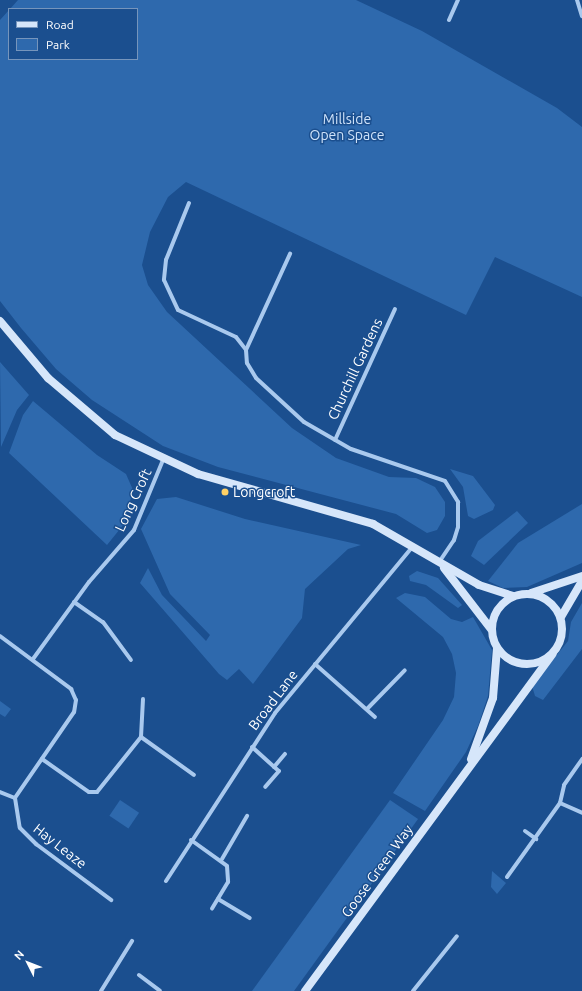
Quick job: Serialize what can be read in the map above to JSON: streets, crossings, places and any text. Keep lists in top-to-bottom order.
{
  "streets": {
    "main road": ["Goose Green Way"],
    "street": [
      "Churchill Gardens",
      "Long Croft",
      "Broad Lane",
      "Hay Leaze"
    ]
  },
  "parks": ["Millside Open Space"],
  "places": ["Longcroft"],
  "legend": ["Road", "Park"],
  "north": "top left"
}
